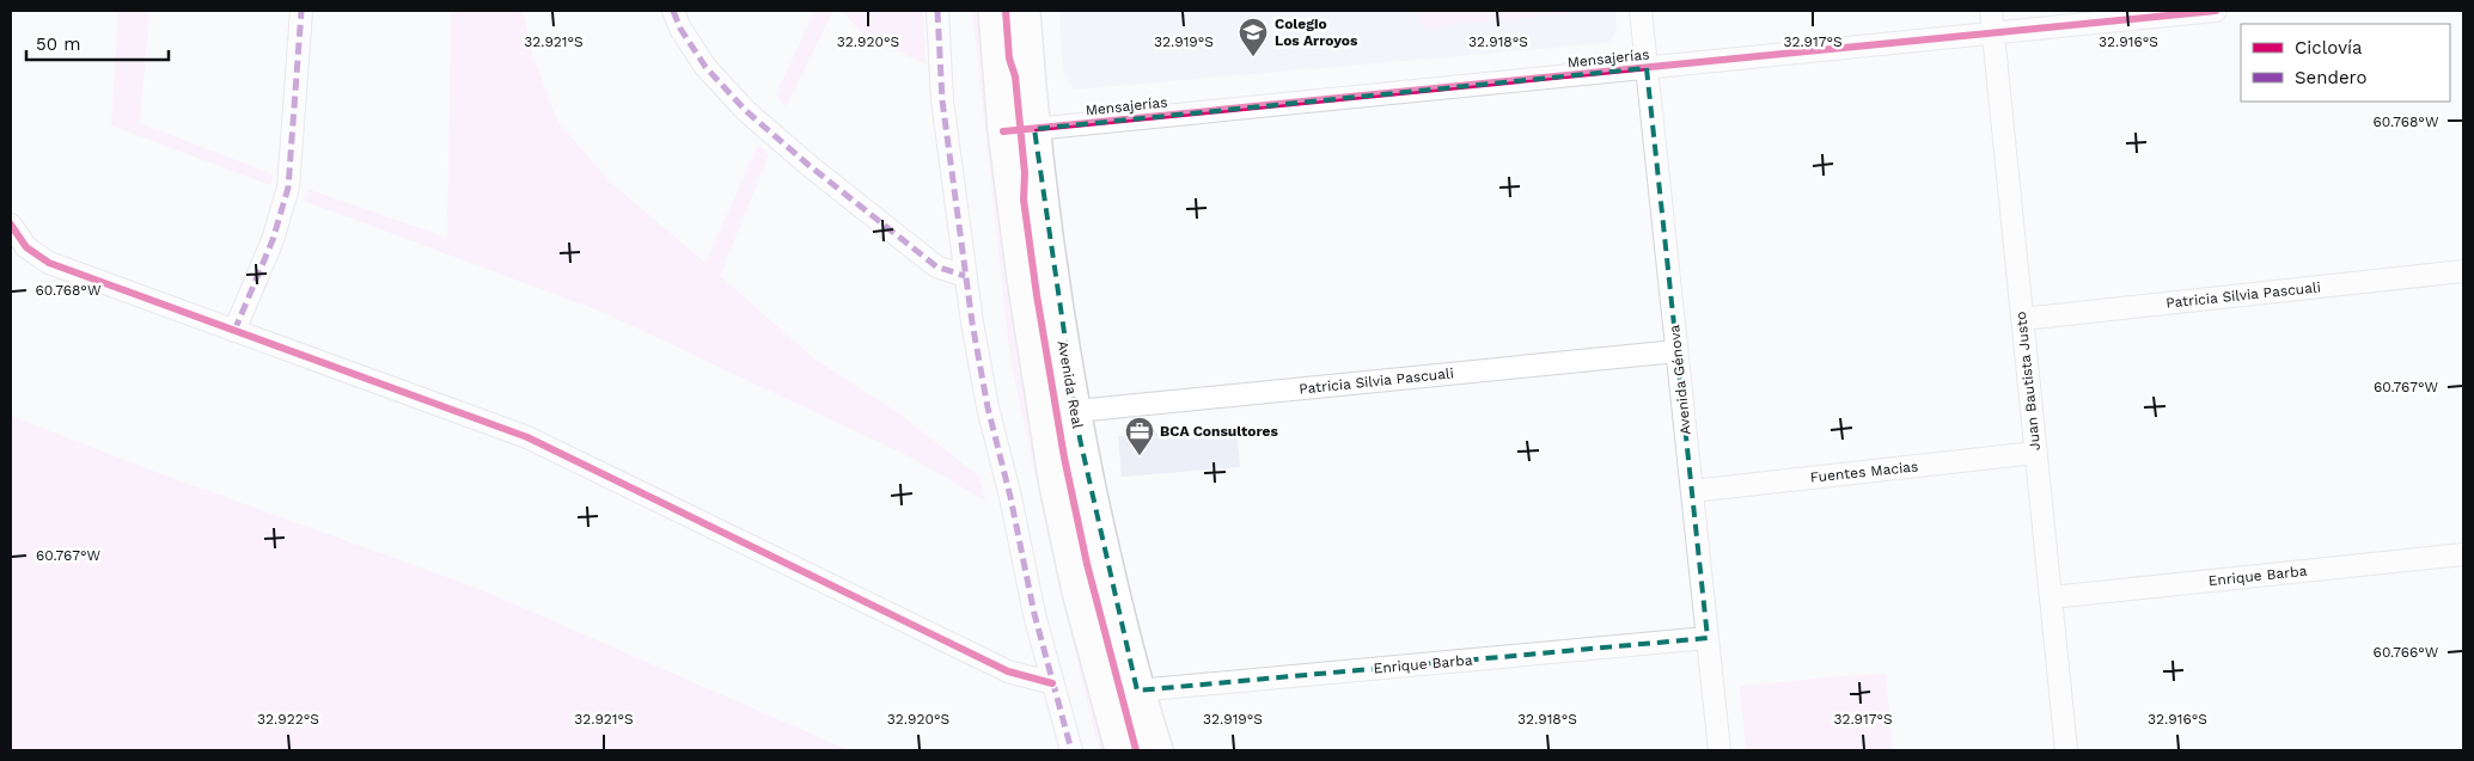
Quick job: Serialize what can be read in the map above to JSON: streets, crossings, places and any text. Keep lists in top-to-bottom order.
{
  "streets": {
    "main road": ["Avenida Real"],
    "street": [
      "Mensajerías",
      "Patricia Silvia Pascuali",
      "Avenida Génova",
      "Juan Bautista Justo",
      "Fuentes Macias",
      "Enrique Barba"
    ]
  },
  "crossings": [
    ["Mensajerías", "Avenida Génova"],
    ["Mensajerías", "Juan Bautista Justo"],
    ["Mensajerías", "Avenida Real"],
    ["Patricia Silvia Pascuali", "Avenida Génova"],
    ["Patricia Silvia Pascuali", "Juan Bautista Justo"],
    ["Patricia Silvia Pascuali", "Avenida Real"],
    ["Avenida Génova", "Fuentes Macias"],
    ["Avenida Génova", "Enrique Barba"],
    ["Juan Bautista Justo", "Fuentes Macias"],
    ["Juan Bautista Justo", "Enrique Barba"],
    ["Avenida Real", "Enrique Barba"]
  ],
  "places": {
    "school or university": ["Colegio Los Arroyos"],
    "office": ["BCA Consultores"]
  },
  "legend": ["Ciclovía", "Sendero"],
  "scale_bar": "50 m",
  "coordinates": [
    "32.921°S",
    "32.920°S",
    "32.919°S",
    "32.918°S",
    "32.917°S",
    "32.916°S",
    "60.768°W",
    "60.767°W",
    "60.766°W",
    "32.922°S"
  ]
}
